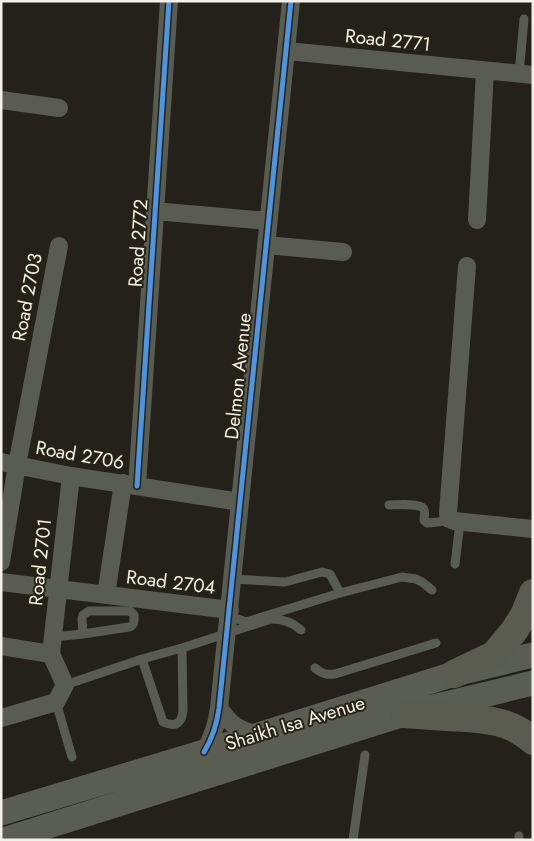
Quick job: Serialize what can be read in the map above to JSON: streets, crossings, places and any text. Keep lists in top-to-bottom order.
{
  "streets": {
    "main road": ["Shaikh Isa Avenue"],
    "street": [
      "Road 2771",
      "Road 2772",
      "Road 2703",
      "Delmon Avenue",
      "Road 2706",
      "Road 2701",
      "Road 2704"
    ]
  },
  "crossings": [
    ["Road 2771", "Delmon Avenue"],
    ["Road 2772", "Delmon Avenue"],
    ["Road 2772", "Road 2706"],
    ["Road 2772", "Road 2704"],
    ["Road 2703", "Road 2706"],
    ["Delmon Avenue", "Road 2706"],
    ["Delmon Avenue", "Road 2704"],
    ["Delmon Avenue", "Shaikh Isa Avenue"],
    ["Road 2706", "Road 2701"],
    ["Road 2706", "Road 2704"],
    ["Road 2701", "Road 2704"]
  ]
}
